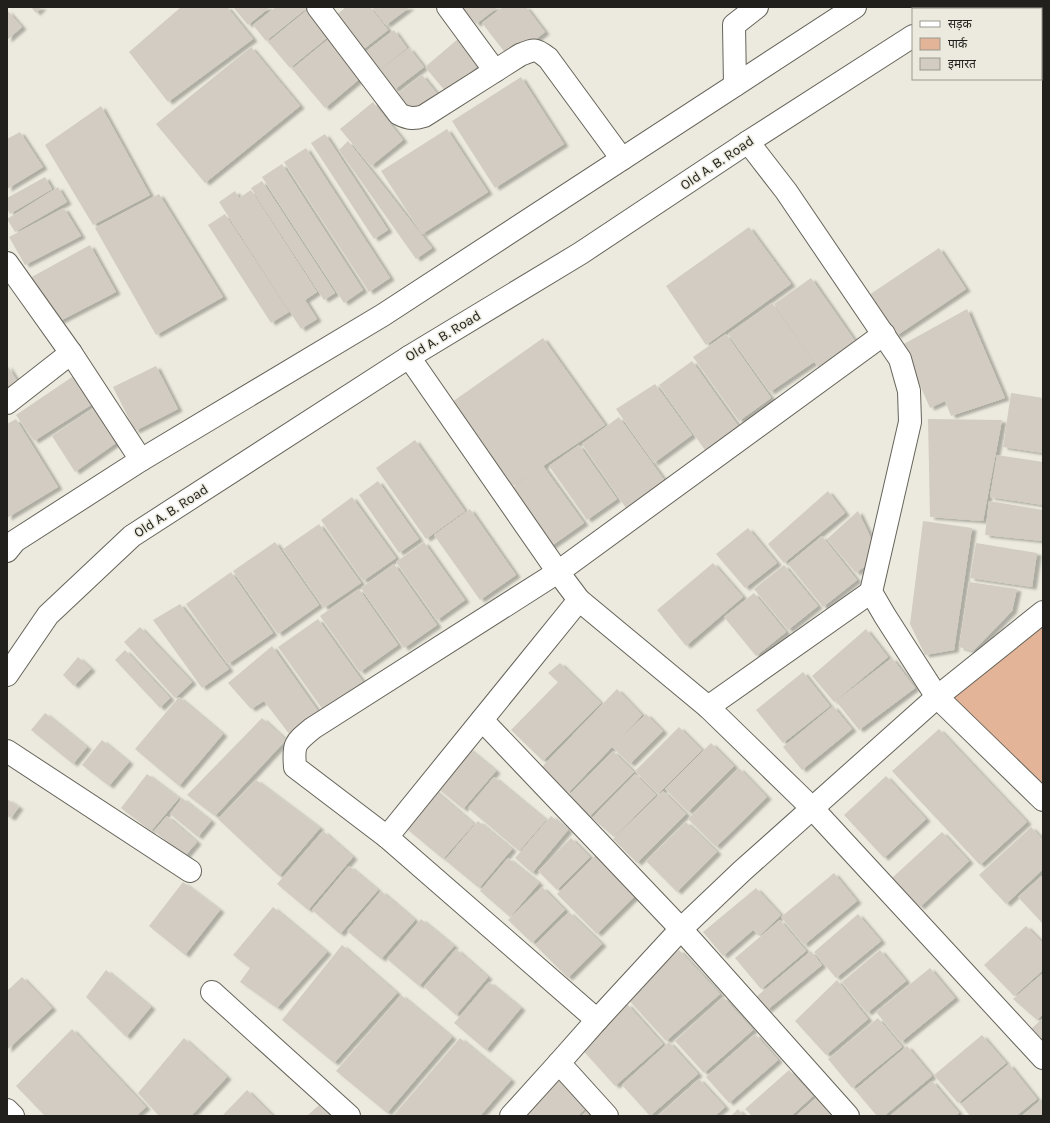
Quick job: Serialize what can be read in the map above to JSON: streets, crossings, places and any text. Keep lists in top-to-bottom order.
{
  "streets": {
    "street": ["Old A. B. Road"]
  },
  "legend": ["सड़क", "पार्क", "इमारत"]
}
